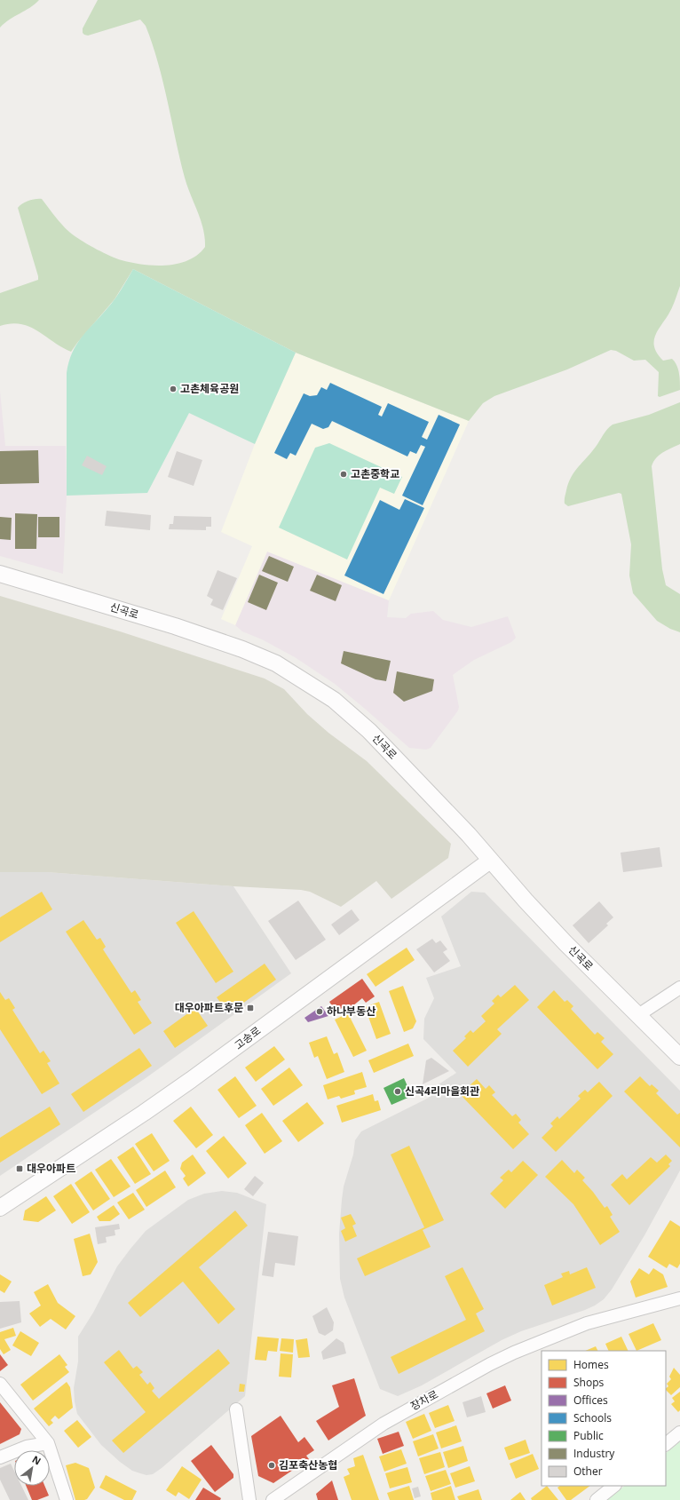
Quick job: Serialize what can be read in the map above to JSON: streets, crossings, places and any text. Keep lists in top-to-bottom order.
{
  "streets": {
    "street": ["신곡로", "고송로", "장차로"]
  },
  "crossings": [
    ["신곡로", "고송로"]
  ],
  "places": {
    "other": [
      "고촌체육공원",
      "고촌중학교",
      "하나부동산",
      "신곡4리마을회관",
      "김포축산농협"
    ],
    "transit": ["대우아파트후문", "대우아파트"]
  },
  "legend": [
    "Homes",
    "Shops",
    "Offices",
    "Schools",
    "Public",
    "Industry",
    "Other"
  ],
  "north": "top right"
}
